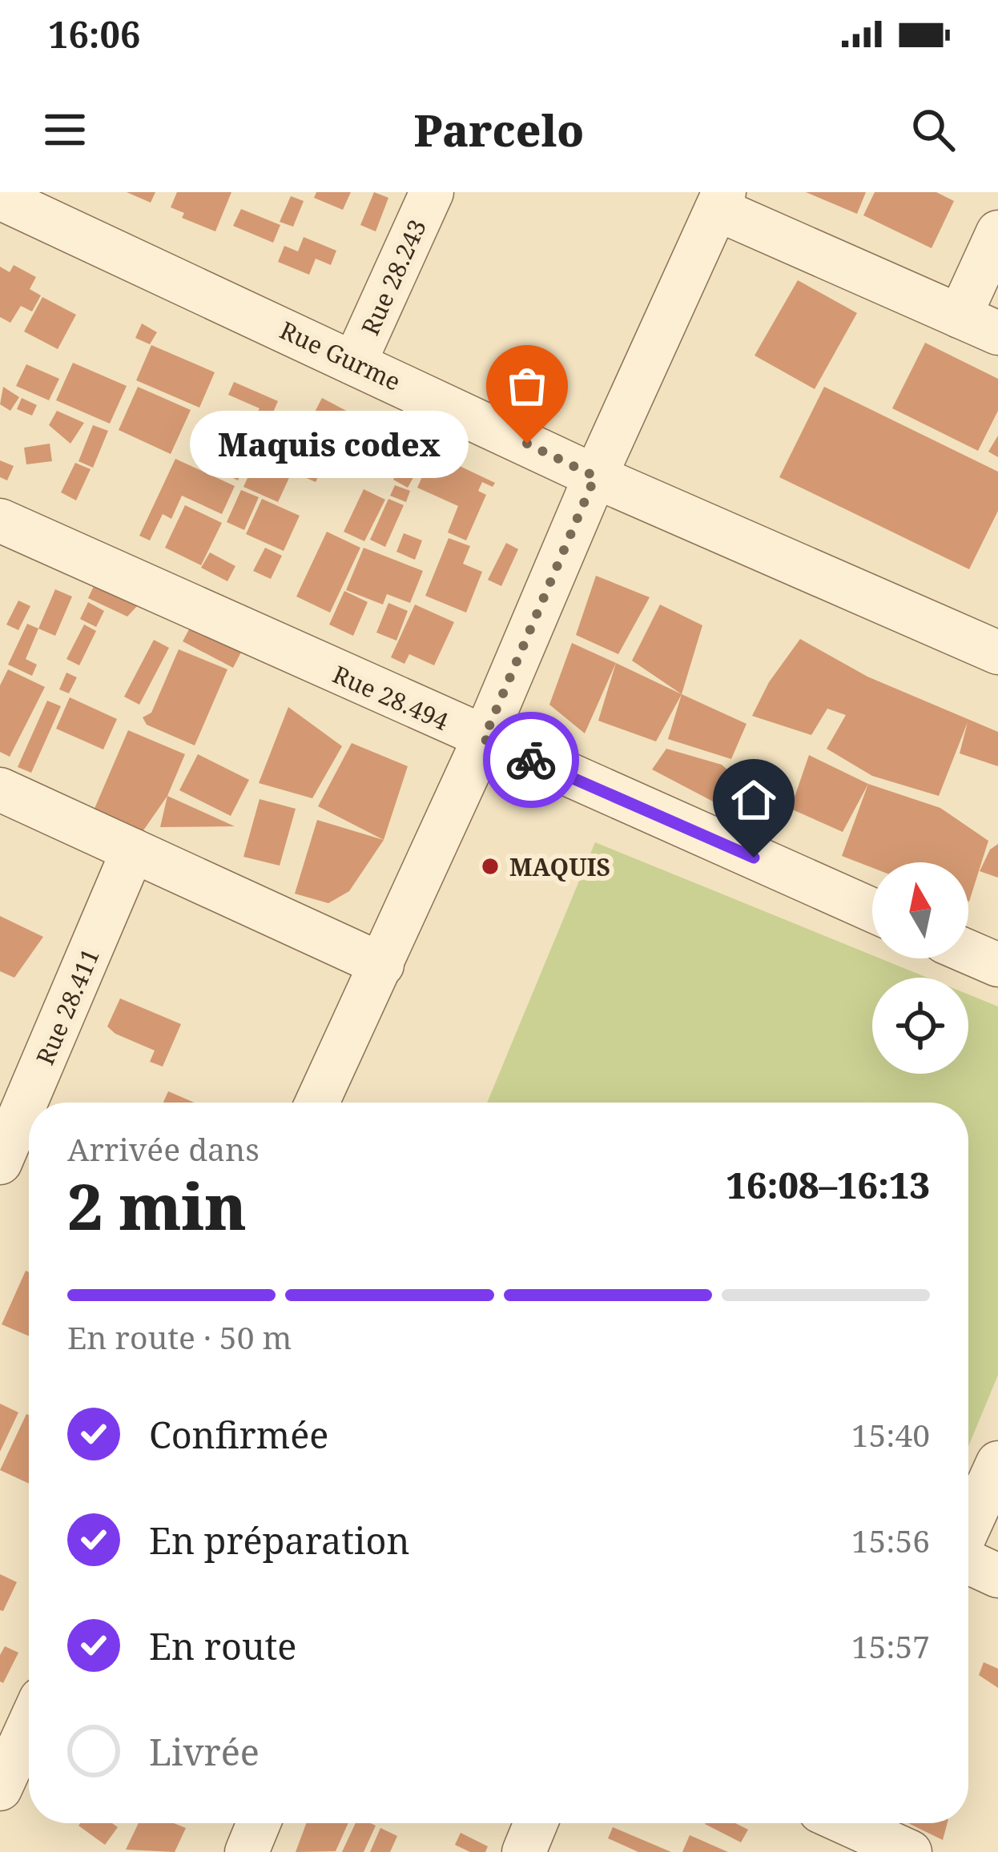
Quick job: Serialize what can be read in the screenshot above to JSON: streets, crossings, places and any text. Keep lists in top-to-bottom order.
{
  "streets": {
    "street": [
      "Rue 28.243",
      "Rue Gurme",
      "Rue 28.494",
      "Rue 28.411"
    ]
  },
  "crossings": [
    ["Rue 28.243", "Rue Gurme"]
  ],
  "places": ["Maquis codex", "MAQUIS"],
  "north": "top",
  "page": {
    "status": "16:06",
    "header": "Parcelo",
    "bubble": "Maquis codex",
    "heading": ["2 min", "Arrivée dans", "16:08–16:13"],
    "bar": "En route · 50 m",
    "list": [
      ["Confirmée", "15:40"],
      ["En préparation", "15:56"],
      ["En route", "15:57"],
      "Livrée"
    ]
  }
}
